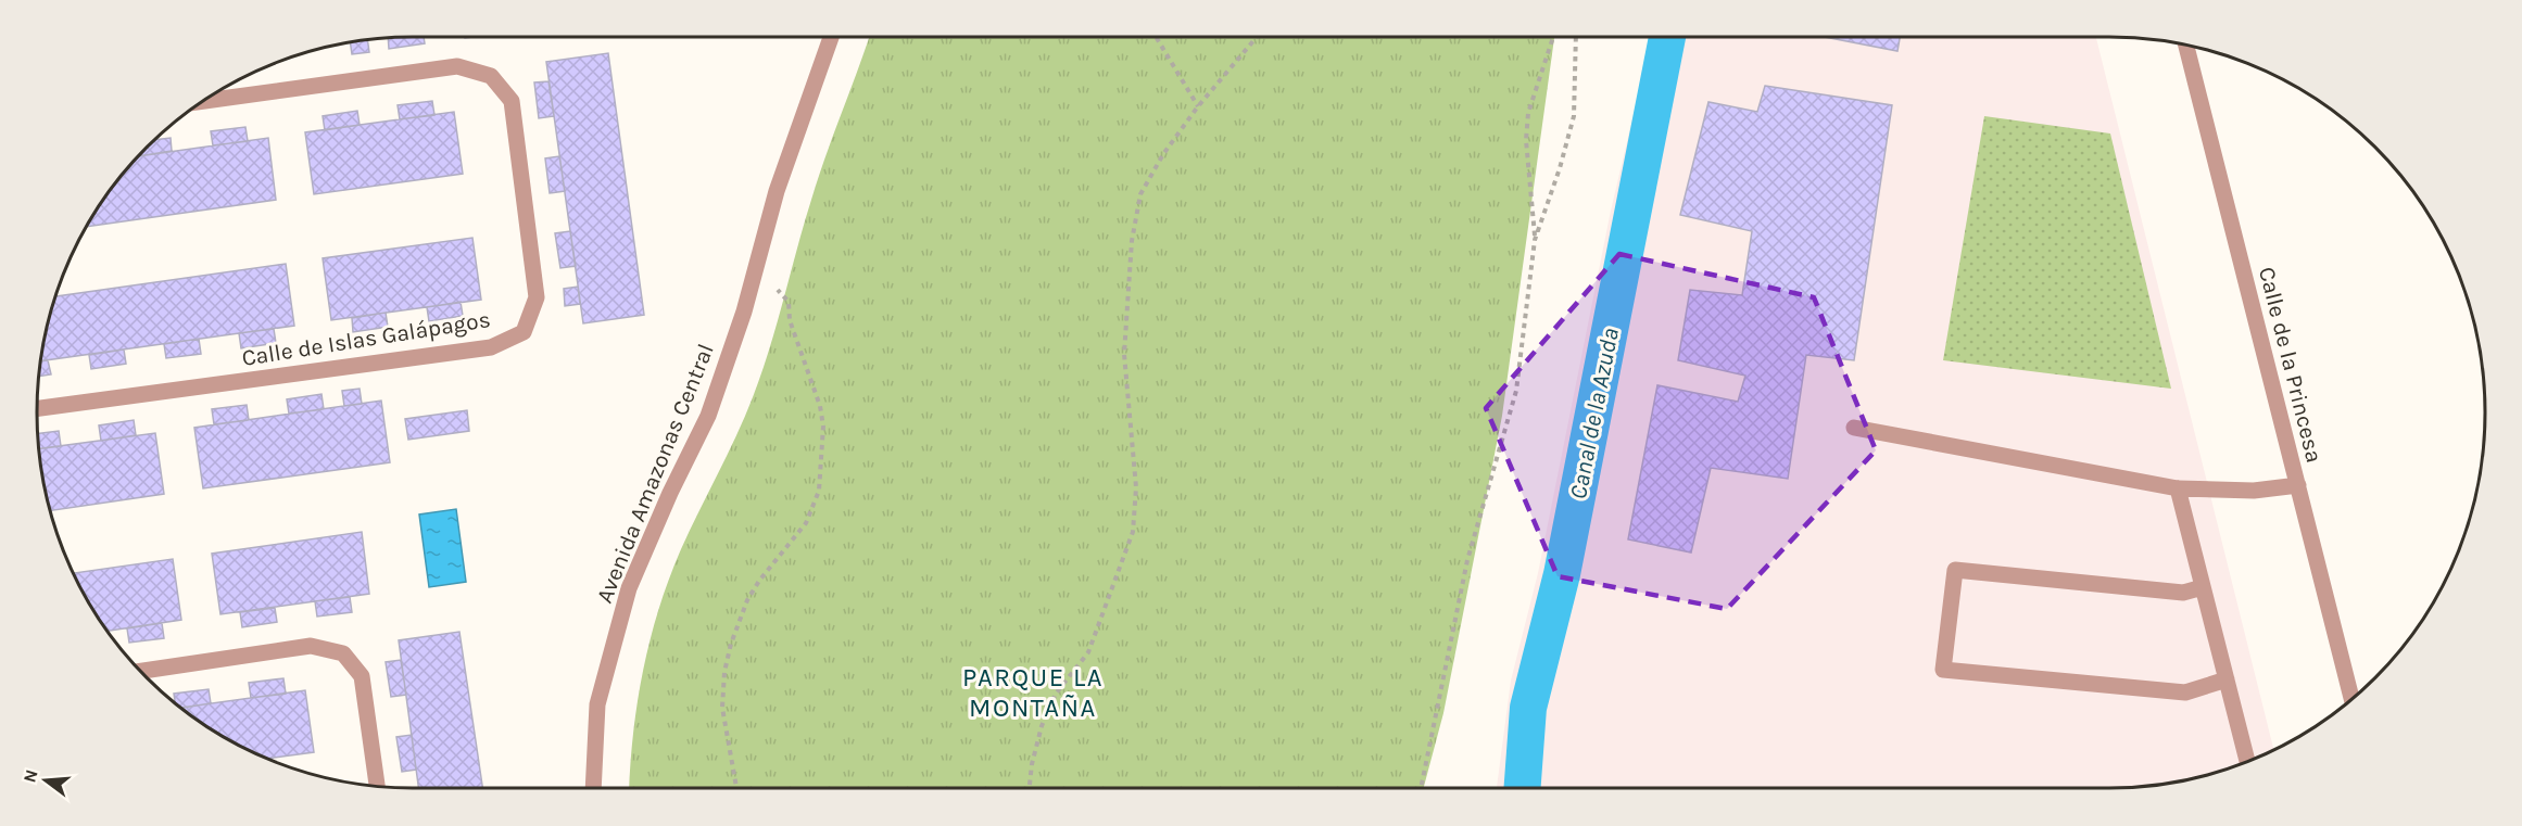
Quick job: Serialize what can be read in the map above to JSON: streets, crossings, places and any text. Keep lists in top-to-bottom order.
{
  "streets": {
    "street": ["Calle de Islas Galápagos", "Calle de la Princesa", "Avenida Amazonas Central"]
  },
  "districts": ["PARQUE LA MONTAÑA"],
  "water": ["Canal de la Azuda"],
  "north": "left"
}
